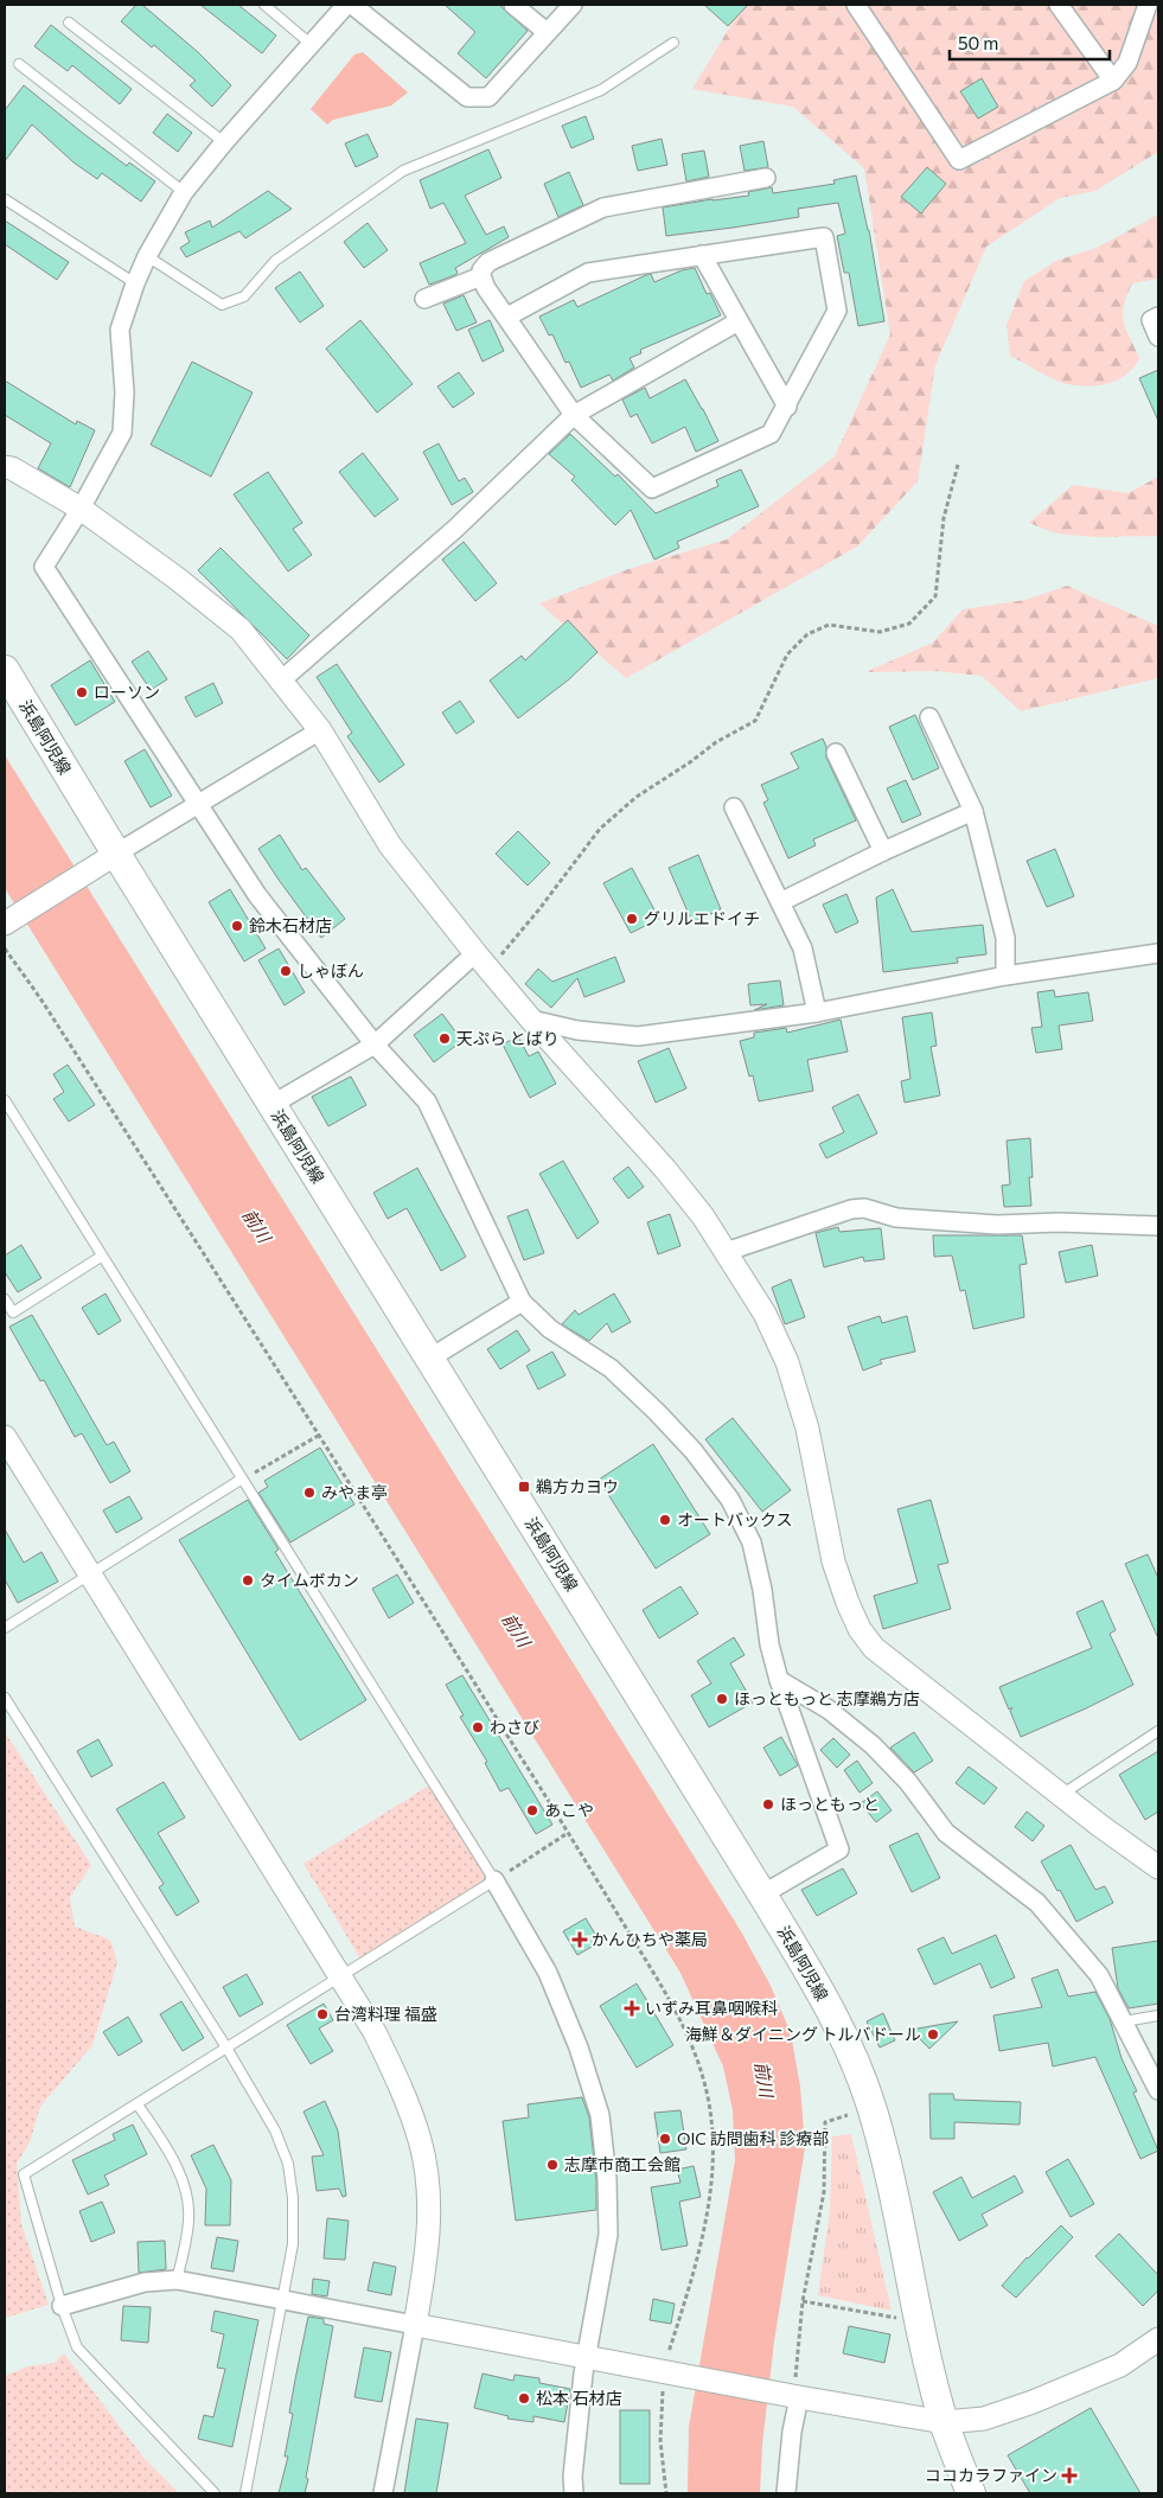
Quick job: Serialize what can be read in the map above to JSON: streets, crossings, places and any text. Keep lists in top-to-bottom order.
{
  "streets": {
    "main road": ["浜島阿児線"]
  },
  "water": ["前川"],
  "places": {
    "other": [
      "ローソン",
      "グリルエドイチ",
      "鈴木石材店",
      "しゃぼん",
      "天ぷら とばり",
      "みやま亭",
      "オートバックス",
      "タイムボカン",
      "ほっともっと 志摩鵜方店",
      "わさび",
      "ほっともっと",
      "あこや",
      "台湾料理 福盛",
      "海鮮＆ダイニング トルバドール",
      "OIC 訪問歯科 診療部",
      "志摩市商工会館",
      "松本 石材店"
    ],
    "transit": ["鵜方カヨウ"],
    "health": ["かんひちや薬局", "いずみ耳鼻咽喉科", "ココカラファイン"]
  },
  "scale_bar": "50 m"
}
